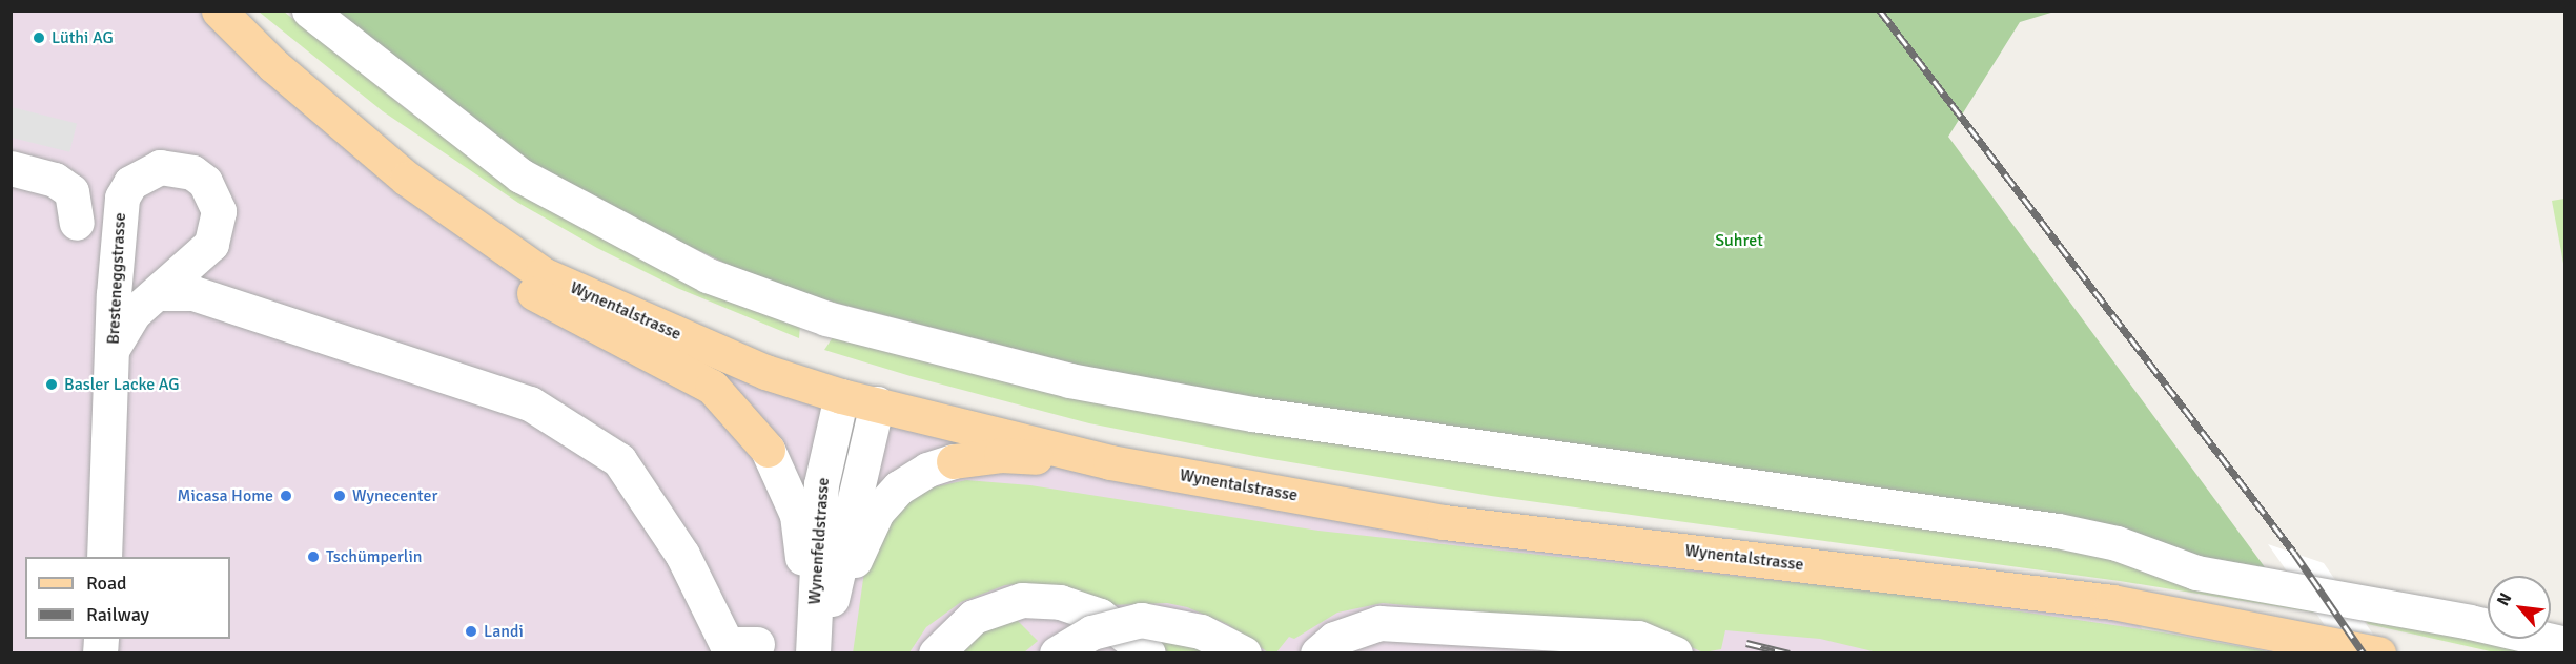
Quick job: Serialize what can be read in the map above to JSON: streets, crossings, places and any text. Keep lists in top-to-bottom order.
{
  "streets": {
    "main road": ["Wynentalstrasse"],
    "street": ["Bresteneggstrasse", "Wynenfeldstrasse"]
  },
  "crossings": [
    ["Wynentalstrasse", "Wynenfeldstrasse"]
  ],
  "parks": ["Suhret"],
  "places": [
    "Lüthi AG",
    "Basler Lacke AG",
    "Micasa Home",
    "Wynecenter",
    "Tschümperlin",
    "Landi"
  ],
  "legend": ["Road", "Railway"],
  "north": "top left"
}
